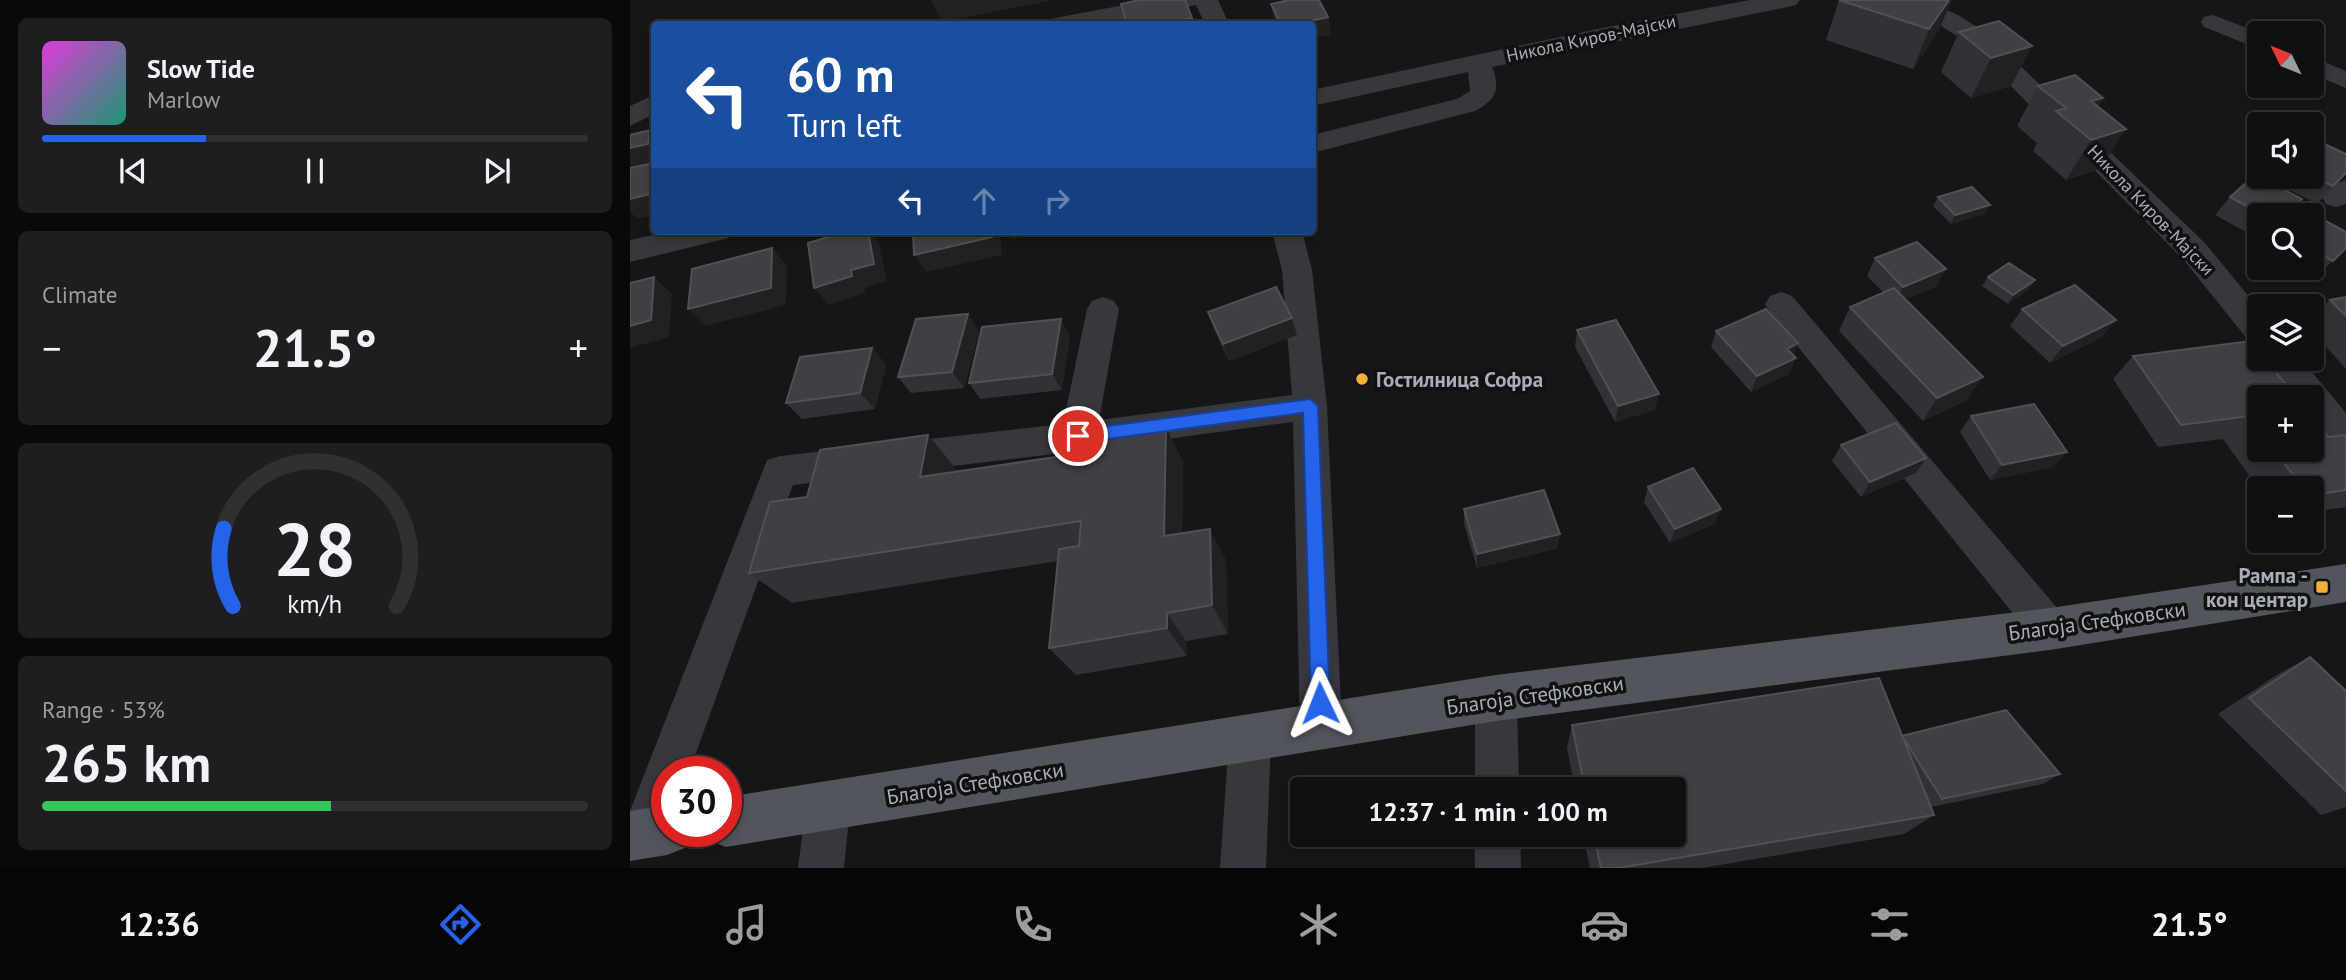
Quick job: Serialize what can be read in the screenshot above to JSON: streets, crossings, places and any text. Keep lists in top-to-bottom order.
{
  "streets": {
    "main road": ["Благоја Стефковски"],
    "street": ["Никола Киров-Мајски"]
  },
  "places": {
    "other": ["Гостилница Софра"],
    "transit": ["Рампа - кон центар"]
  },
  "north": "top left",
  "page": {
    "map_buttons": ["+", "−"],
    "turn": ["60 m", "Turn left"],
    "song": ["Slow Tide", "Marlow"],
    "tile": [
      "Climate",
      ["Range · 53%", "265 km"]
    ],
    "heat": ["−", "21.5°", "+"],
    "limit": "30",
    "trip": "12:37 · 1 min · 100 m",
    "tabs": ["12:36", "21.5°"],
    "gauge": ["28", "km/h"]
  }
}
